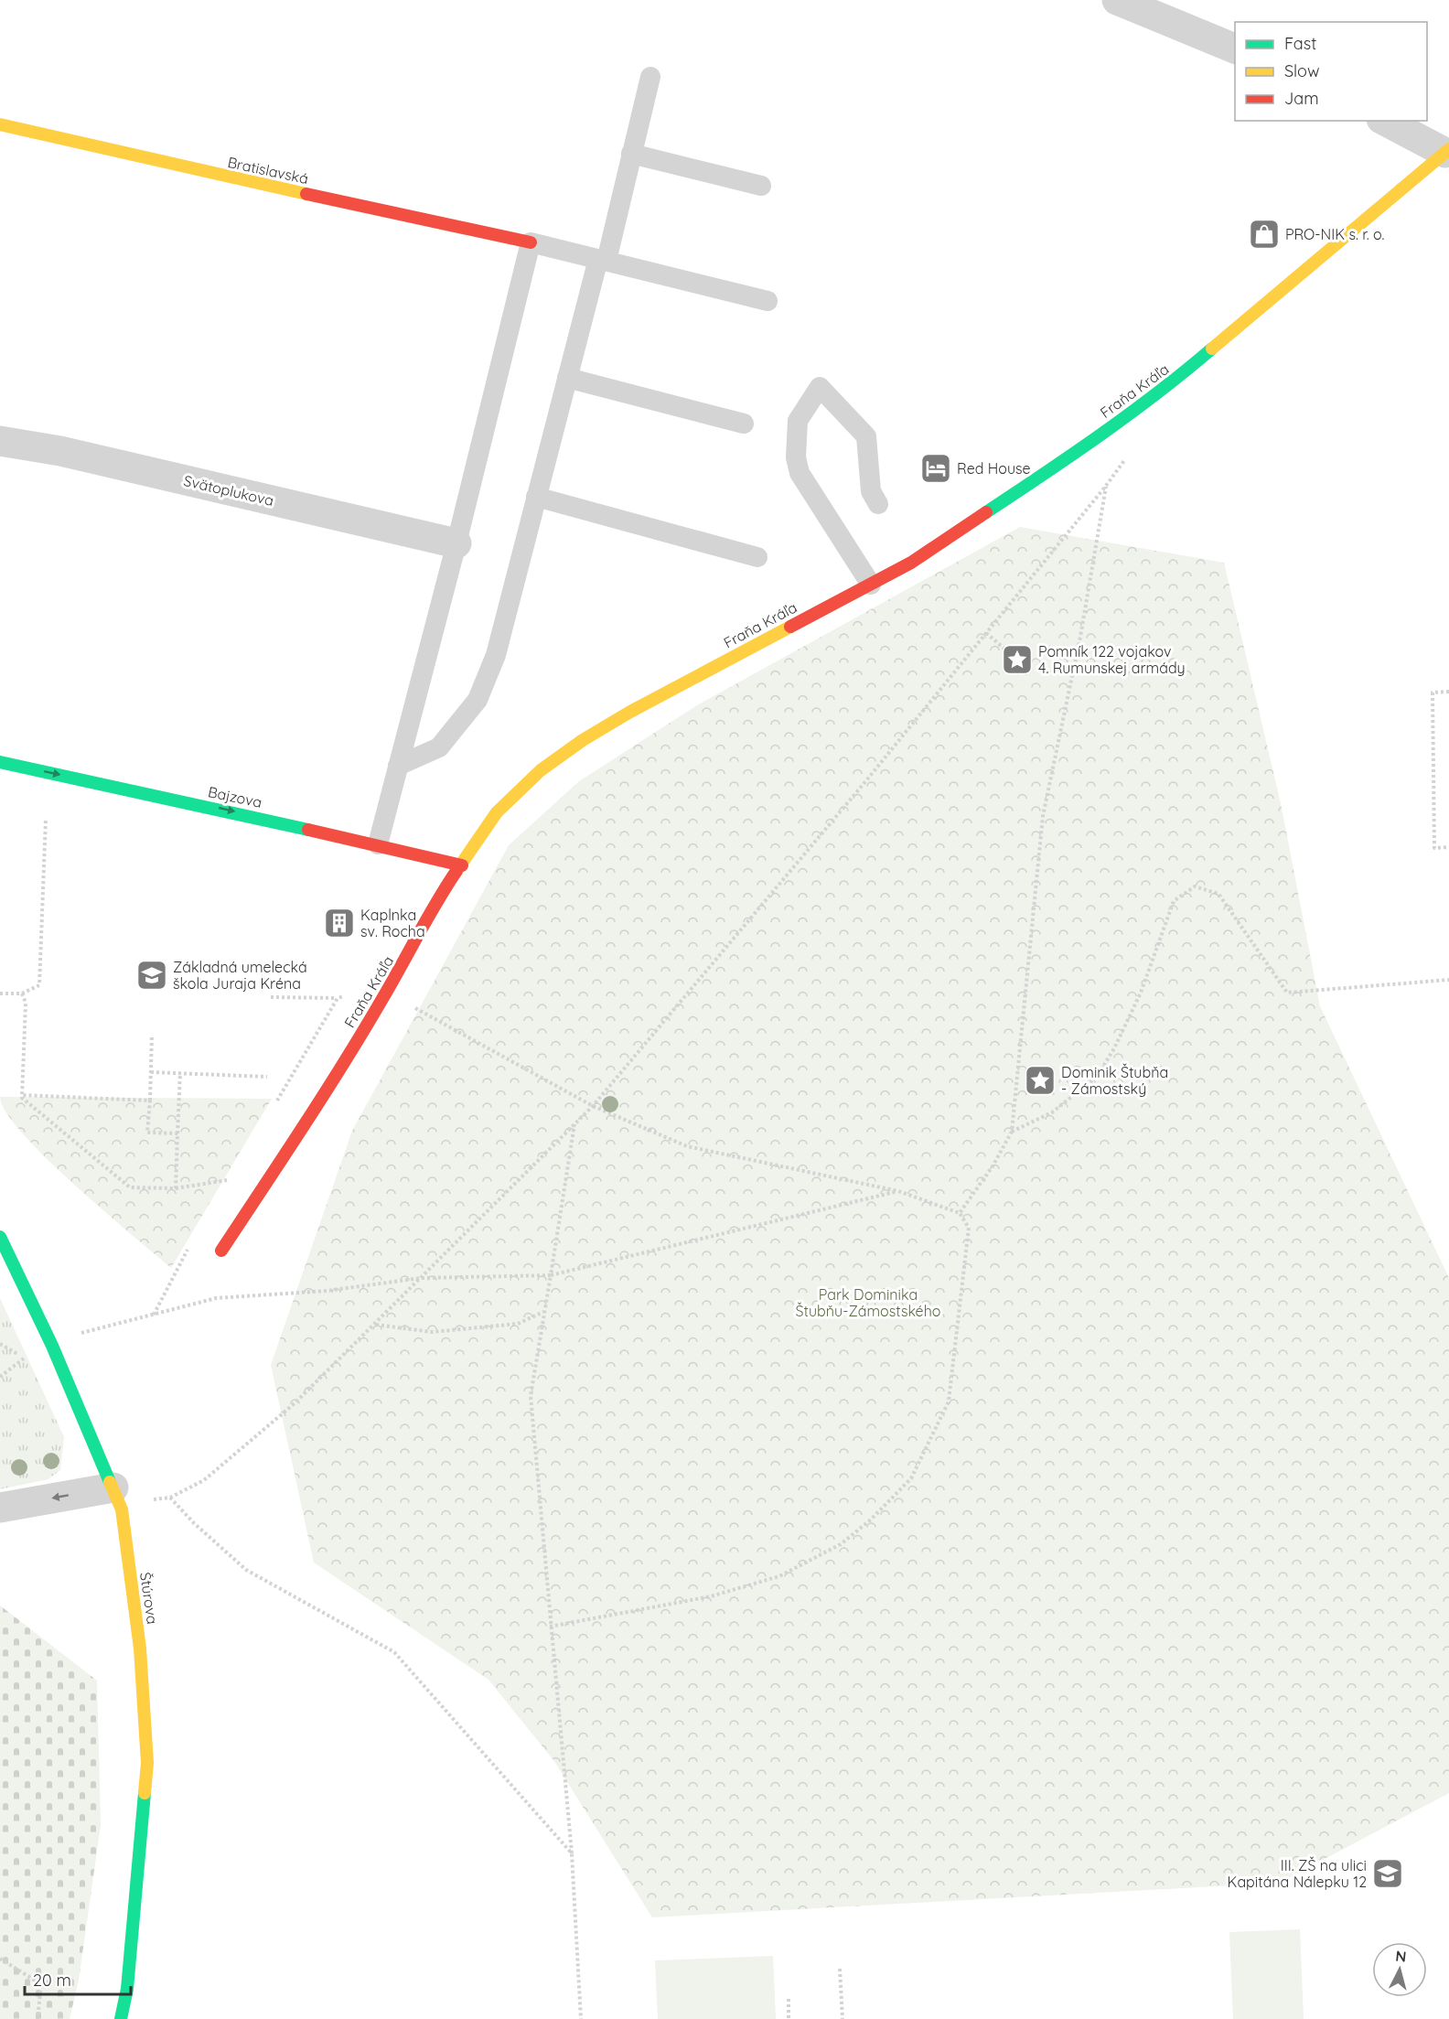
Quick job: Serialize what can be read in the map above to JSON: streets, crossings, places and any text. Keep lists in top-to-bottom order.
{
  "streets": {
    "street": [
      "Bratislavská",
      "Fraňa Kráľa",
      "Svätoplukova",
      "Bajzova",
      "Štúrova"
    ]
  },
  "crossings": [
    ["Fraňa Kráľa", "Bajzova"]
  ],
  "one_way": ["Bajzova"],
  "parks": ["Park Dominika Štubňu-Zámostského"],
  "places": {
    "shop": ["PRO-NIK s. r. o."],
    "hotel": ["Red House"],
    "place": ["Pomník 122 vojakov 4. Rumunskej armády", "Dominik Štubňa - Zámostský"],
    "building": ["Kaplnka sv. Rocha"],
    "school or university": ["Základná umelecká škola Juraja Kréna", "III. ZŠ na ulici Kapitána Nálepku 12"]
  },
  "legend": ["Fast", "Slow", "Jam"],
  "scale_bar": "20 m",
  "north": "top"
}
